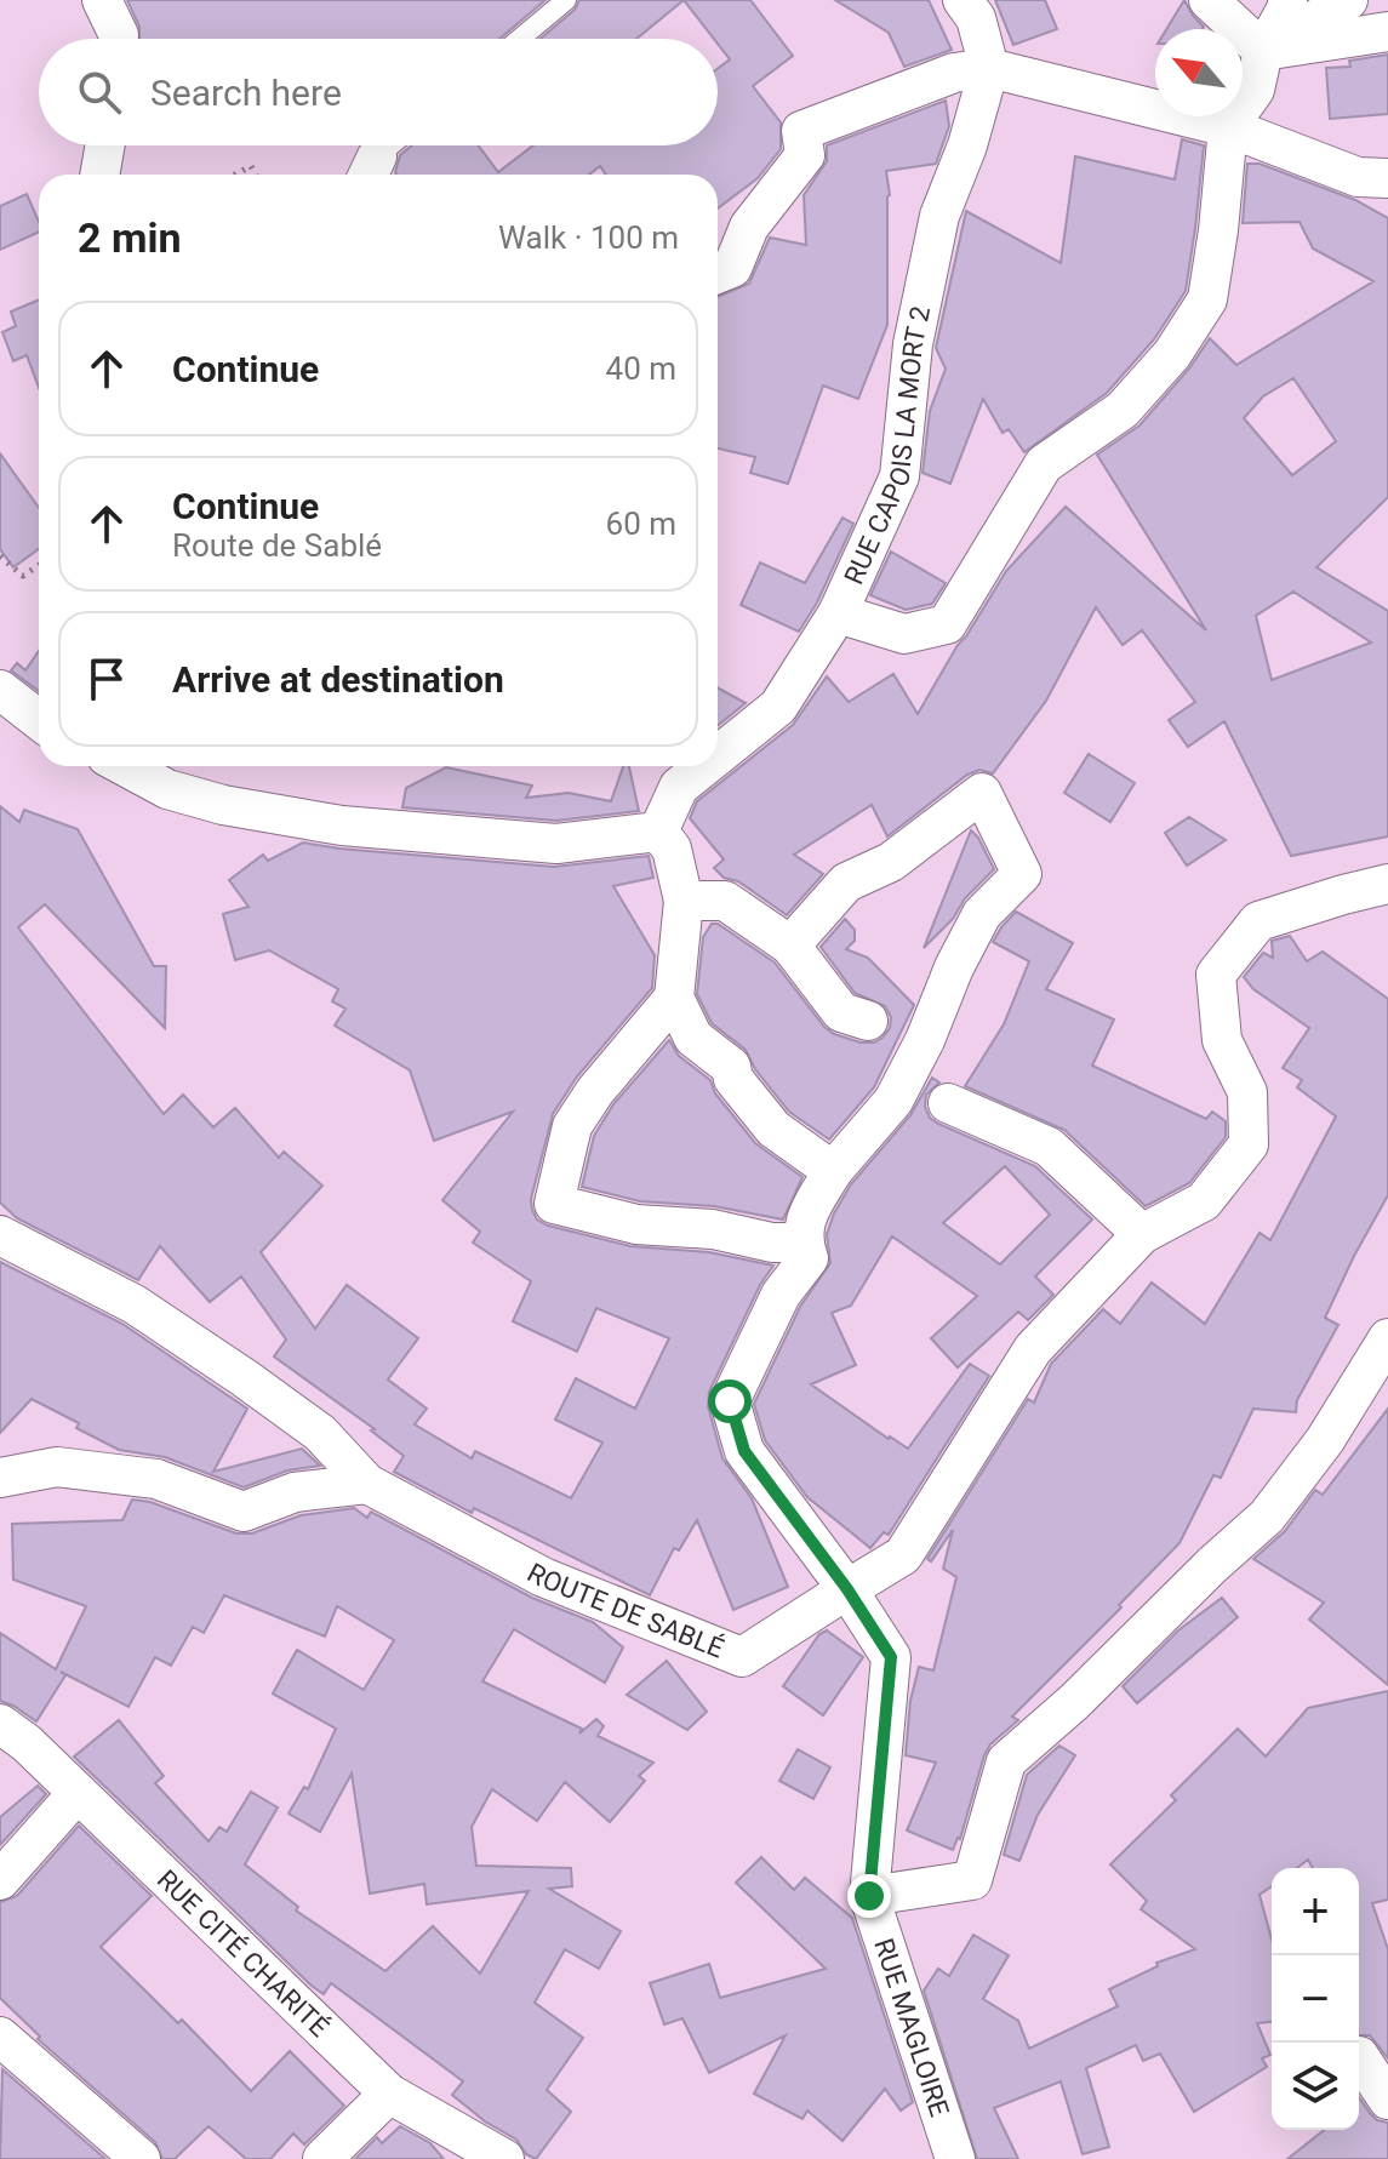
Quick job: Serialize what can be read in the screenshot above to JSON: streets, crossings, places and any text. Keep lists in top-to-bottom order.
{
  "streets": {
    "street": [
      "RUE CAPOIS LA MORT 2",
      "ROUTE DE SABLÉ",
      "RUE CITÉ CHARITÉ",
      "RUE MAGLOIRE"
    ]
  },
  "north": "top left",
  "page": {
    "search": "Search here",
    "heading": ["2 min", "Walk · 100 m"],
    "list": [
      ["Continue", "40 m"],
      ["Continue", "Route de Sablé", "60 m"],
      "Arrive at destination"
    ],
    "map_buttons": ["+", "−"]
  }
}
